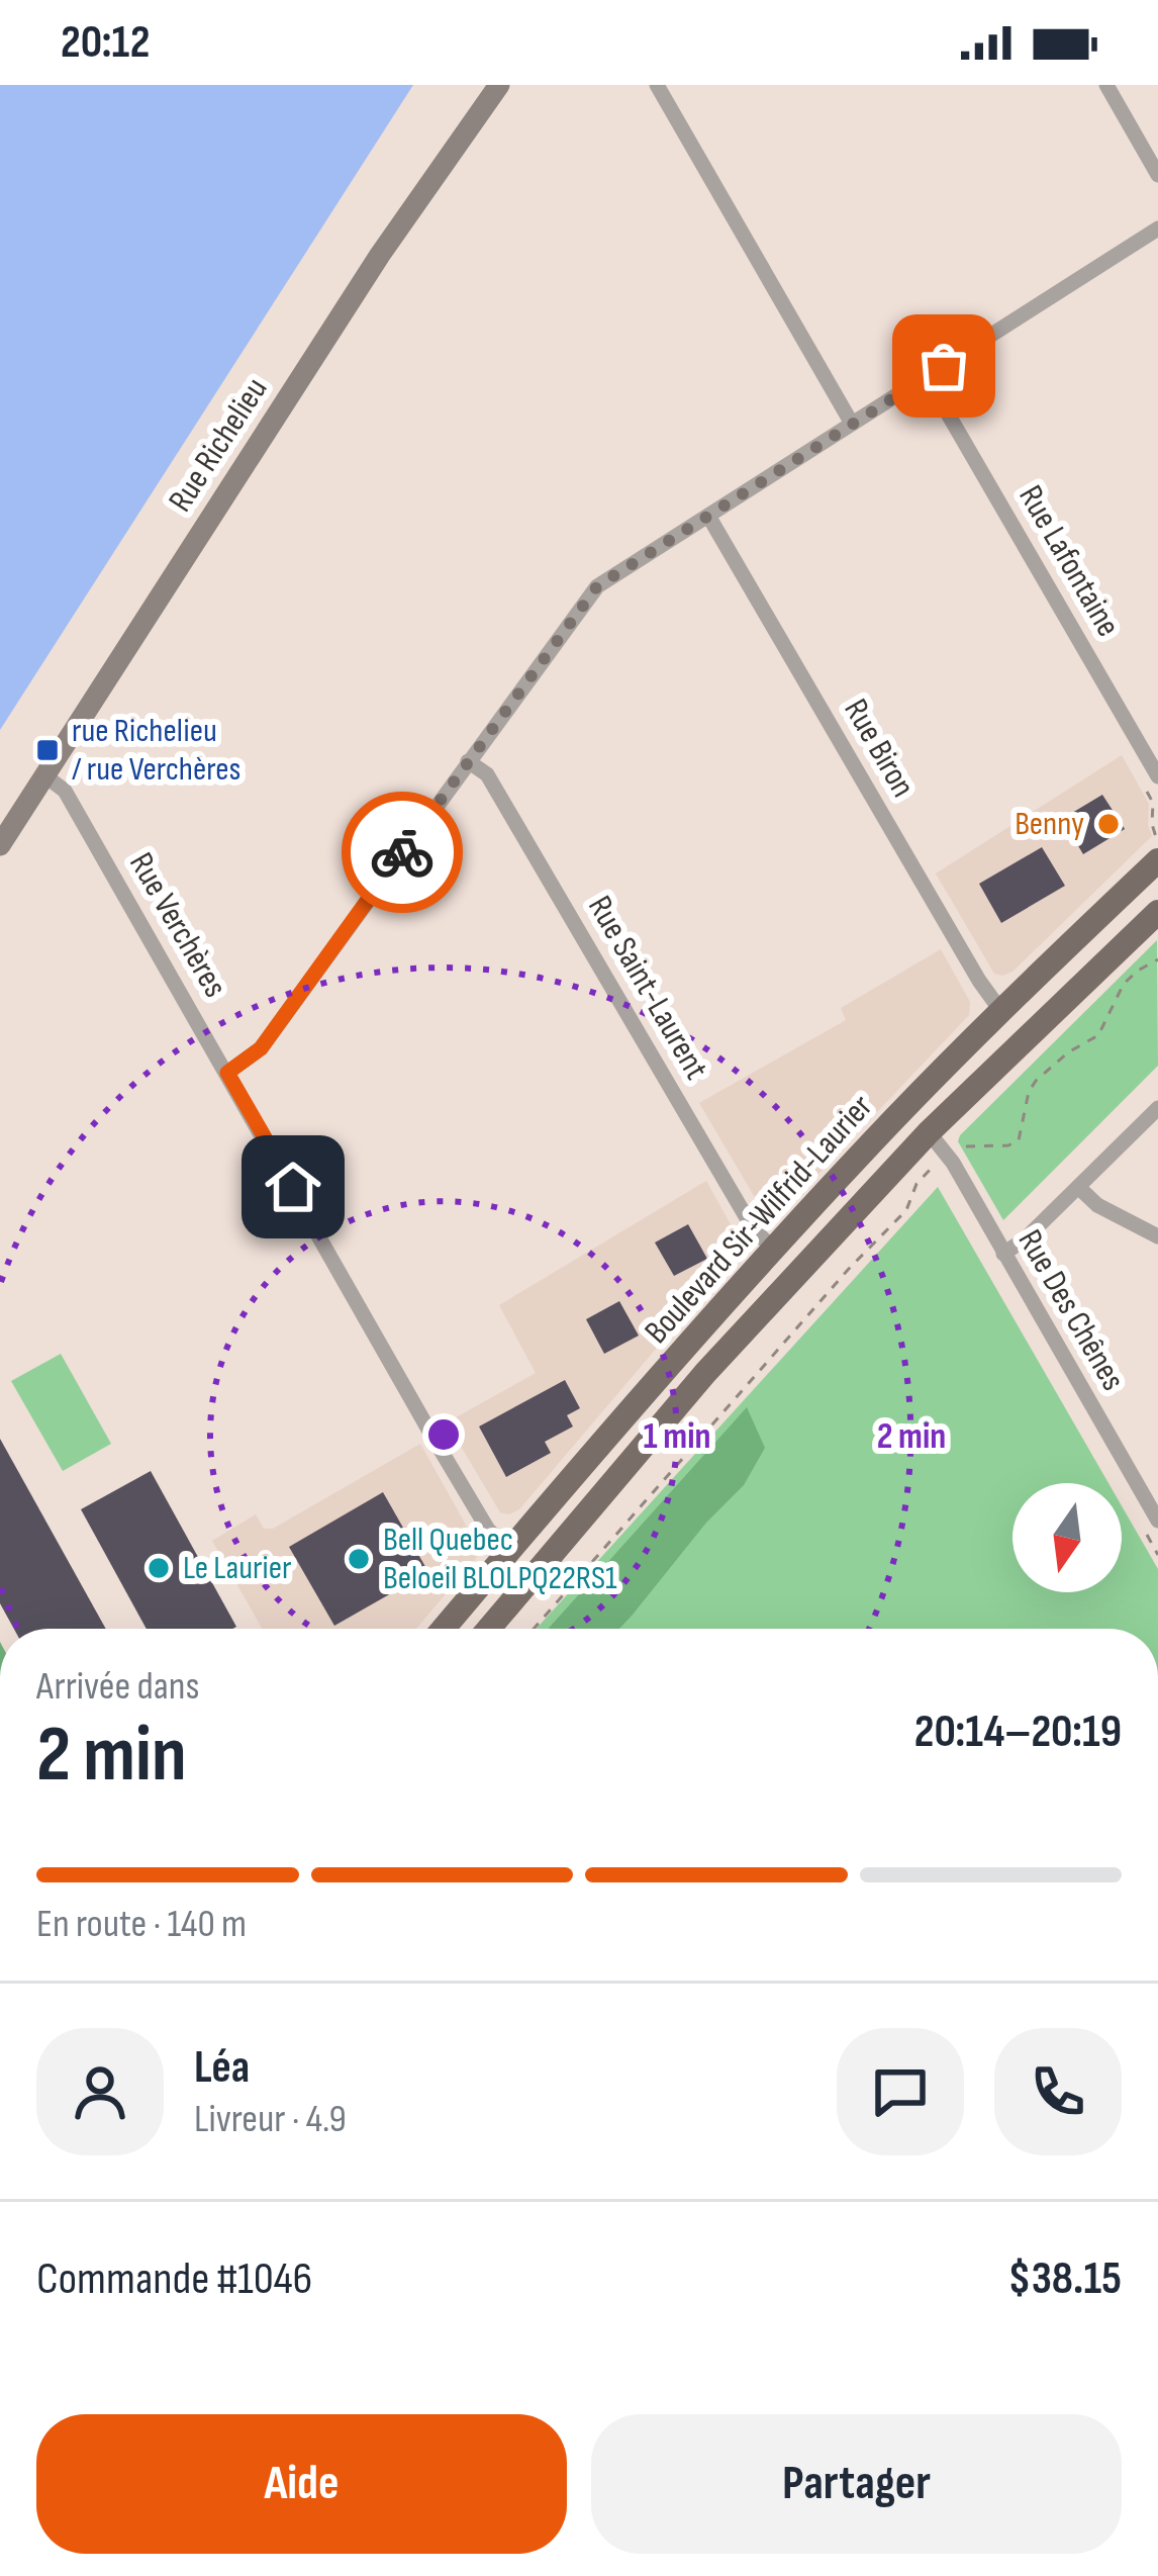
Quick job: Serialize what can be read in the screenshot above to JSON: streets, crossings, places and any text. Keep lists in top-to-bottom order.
{
  "streets": {
    "main road": ["Rue Richelieu", "Boulevard Sir-Wilfrid-Laurier"],
    "street": [
      "Rue Lafontaine",
      "Rue Biron",
      "Rue Verchères",
      "Rue Saint-Laurent",
      "Rue Des Chênes"
    ]
  },
  "crossings": [
    ["Rue Richelieu", "Rue Verchères"],
    ["Rue Biron", "Boulevard Sir-Wilfrid-Laurier"],
    ["Rue Verchères", "Boulevard Sir-Wilfrid-Laurier"],
    ["Rue Saint-Laurent", "Boulevard Sir-Wilfrid-Laurier"],
    ["Boulevard Sir-Wilfrid-Laurier", "Rue Des Chênes"]
  ],
  "places": {
    "transit": ["rue Richelieu / rue Verchères"],
    "other": ["Benny", "Bell Quebec Beloeil BLOLPQ22RS1", "Le Laurier"]
  },
  "north": "bottom",
  "page": {
    "status": "20:12",
    "heading": ["2 min", "Arrivée dans", "20:14–20:19"],
    "panel": [
      "Léa",
      "Livreur · 4.9",
      "Commande #1046",
      "$38.15"
    ],
    "bar": "En route · 140 m",
    "buttons": ["Aide", "Partager"]
  },
  "rings": ["1 min", "2 min"]
}
